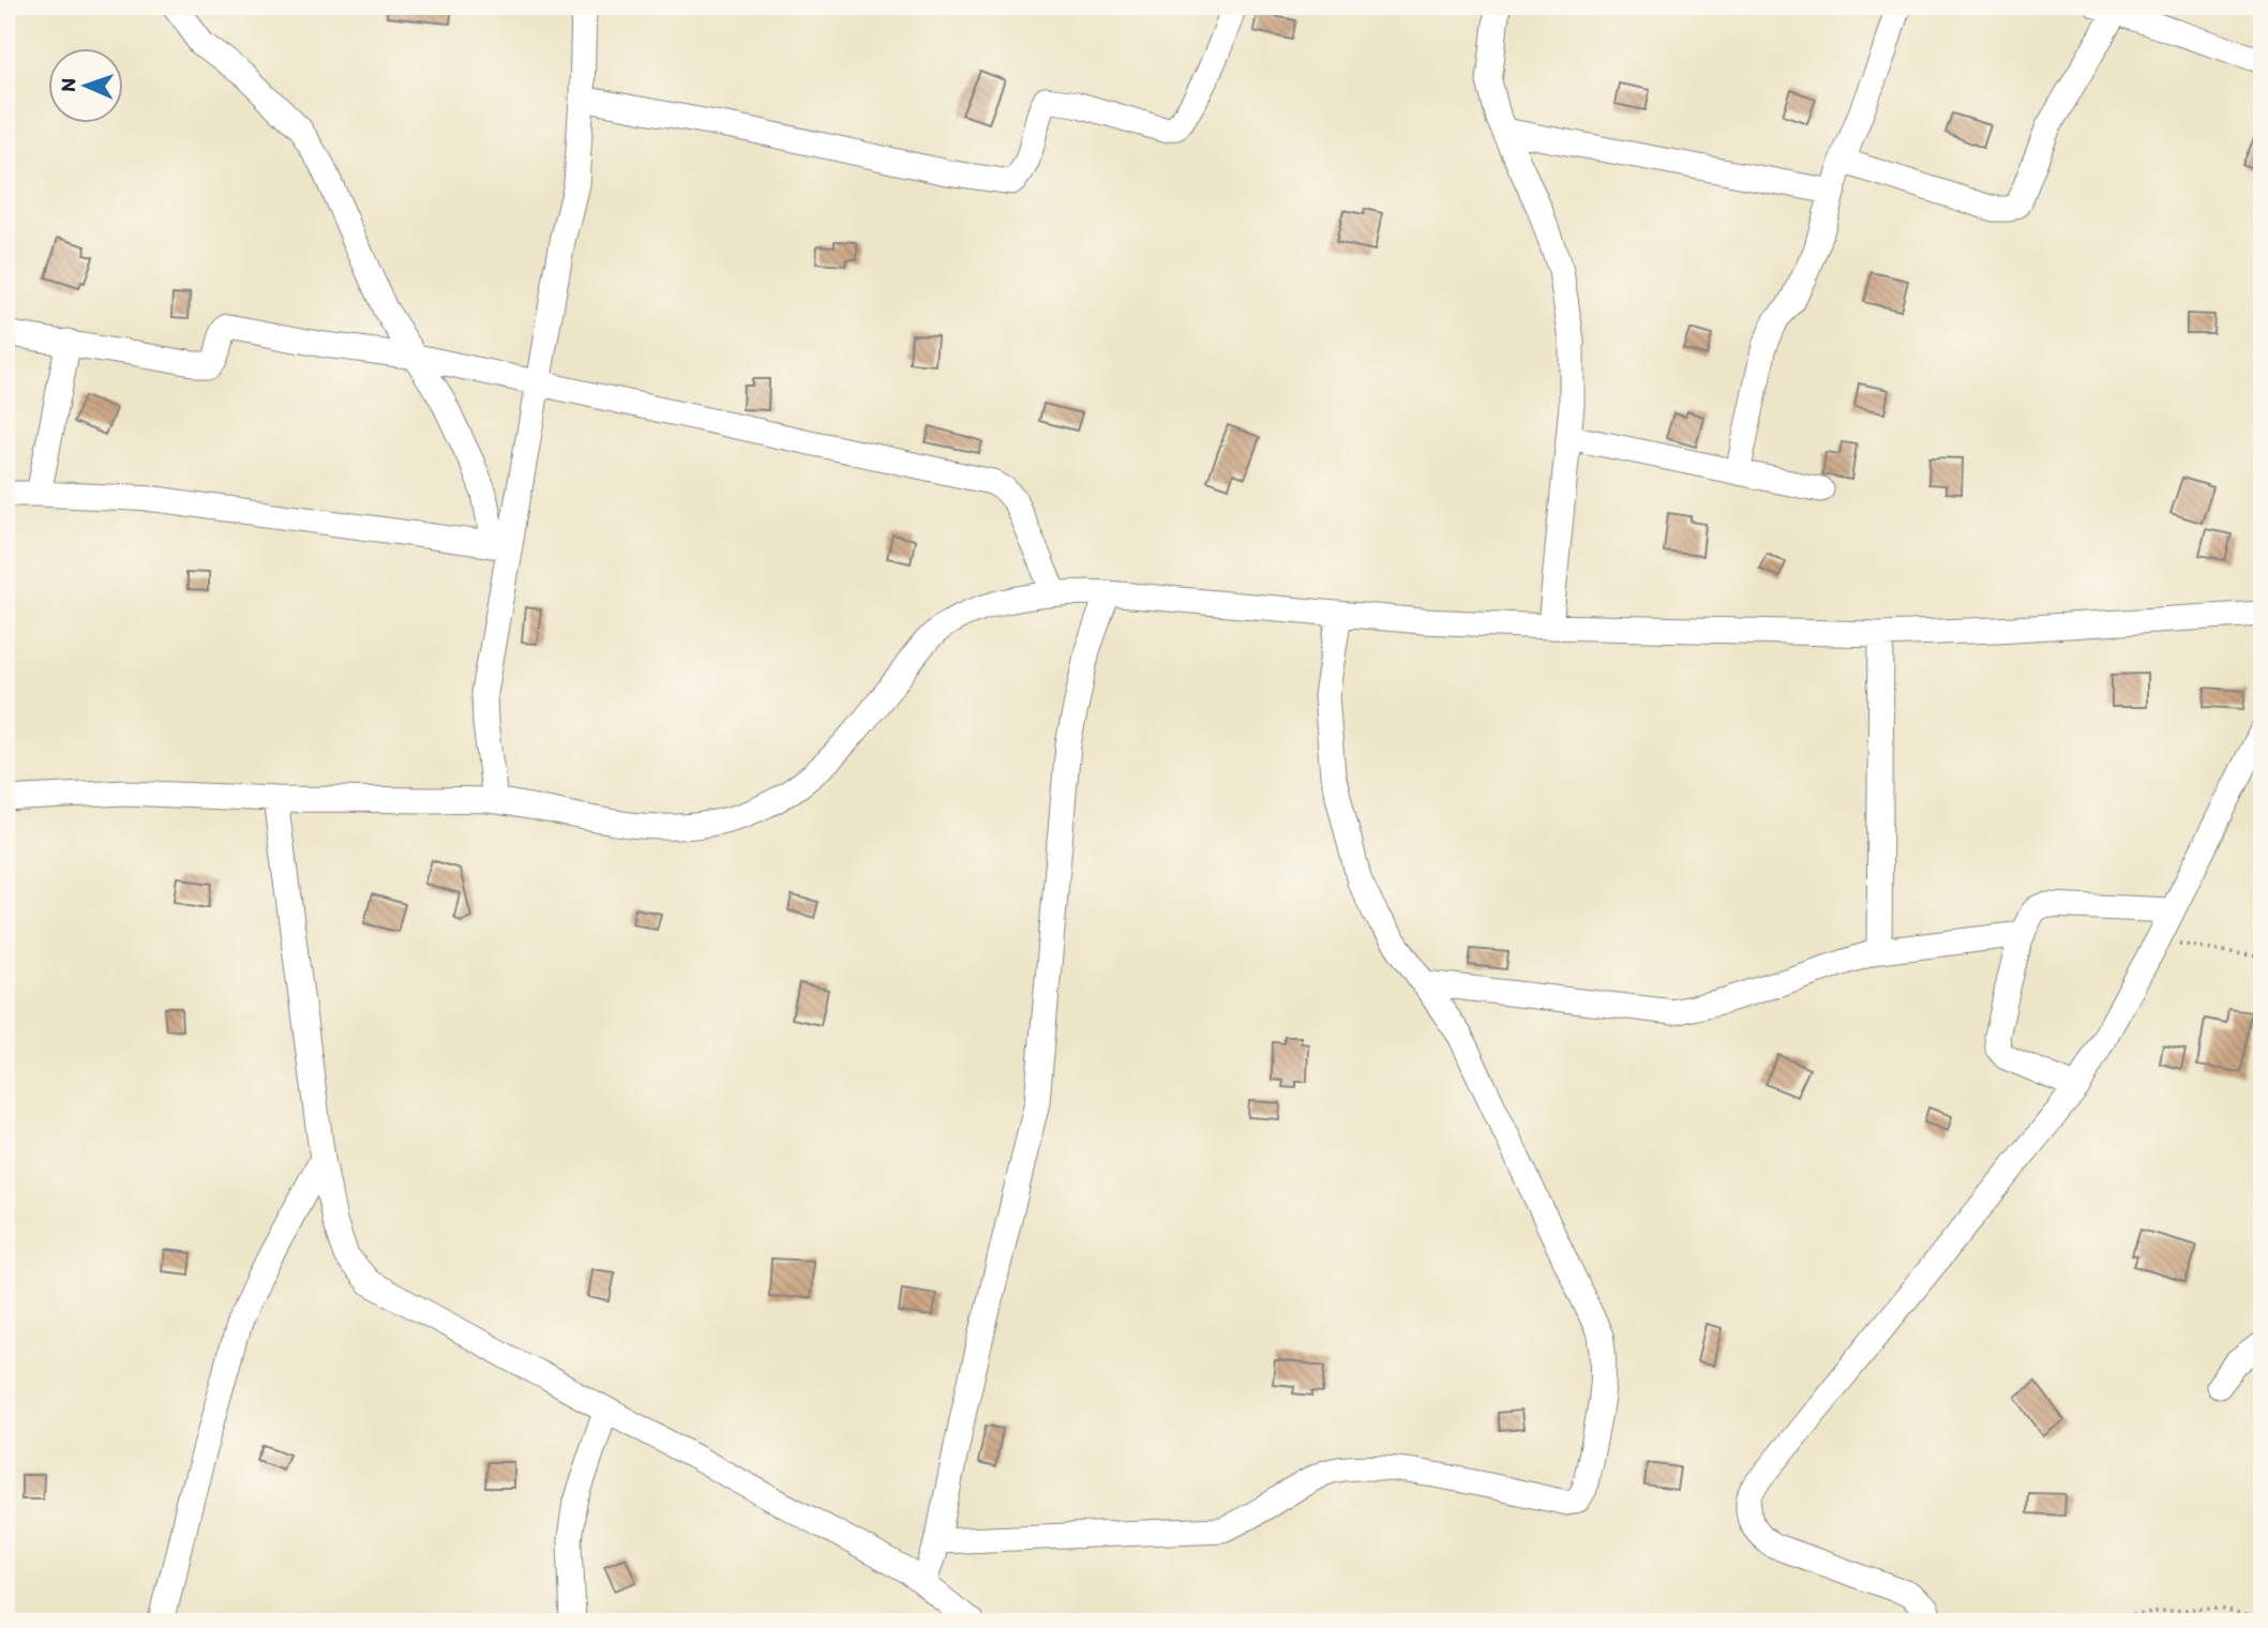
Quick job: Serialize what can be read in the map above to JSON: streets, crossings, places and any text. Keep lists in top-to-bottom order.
{
  "north": "left"
}
